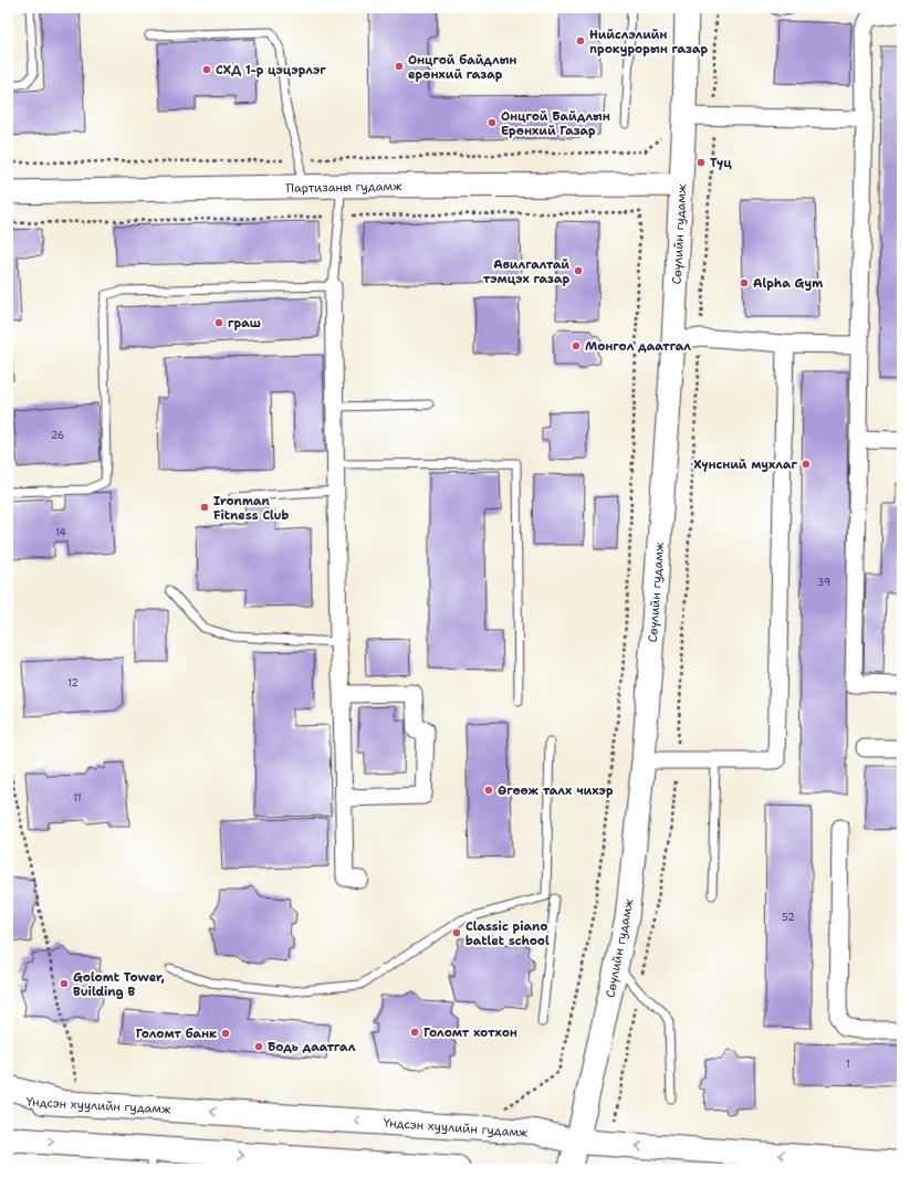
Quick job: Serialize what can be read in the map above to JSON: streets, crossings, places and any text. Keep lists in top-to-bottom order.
{
  "streets": {
    "main road": ["Партизаны гудамж", "Сөүлийн гудамж", "Үндсэн хуулийн гудамж"]
  },
  "crossings": [
    ["Партизаны гудамж", "Сөүлийн гудамж"],
    ["Сөүлийн гудамж", "Үндсэн хуулийн гудамж"]
  ],
  "places": [
    "Нийслэлийн прокурорын газар",
    "Онцгой байдлын ерөнхий газар",
    "СХД 1-р цэцэрлэг",
    "Онцгой Байдлын Ерөнхий Газар",
    "Түц",
    "Авилгалтай тэмцэх газар",
    "Alpha Gym",
    "граш",
    "Монгол даатгал",
    "Хүнсний мухлаг",
    "Ironman Fitness Club",
    "Өгөөж талх чихэр",
    "Classic piano batlet school",
    "Golomt Tower, Building B",
    "Голомт хотхон",
    "Голомт банк",
    "Бодь даатгал"
  ],
  "house_numbers": [
    "26",
    "14",
    "39",
    "12",
    "11",
    "52",
    "1"
  ]
}
